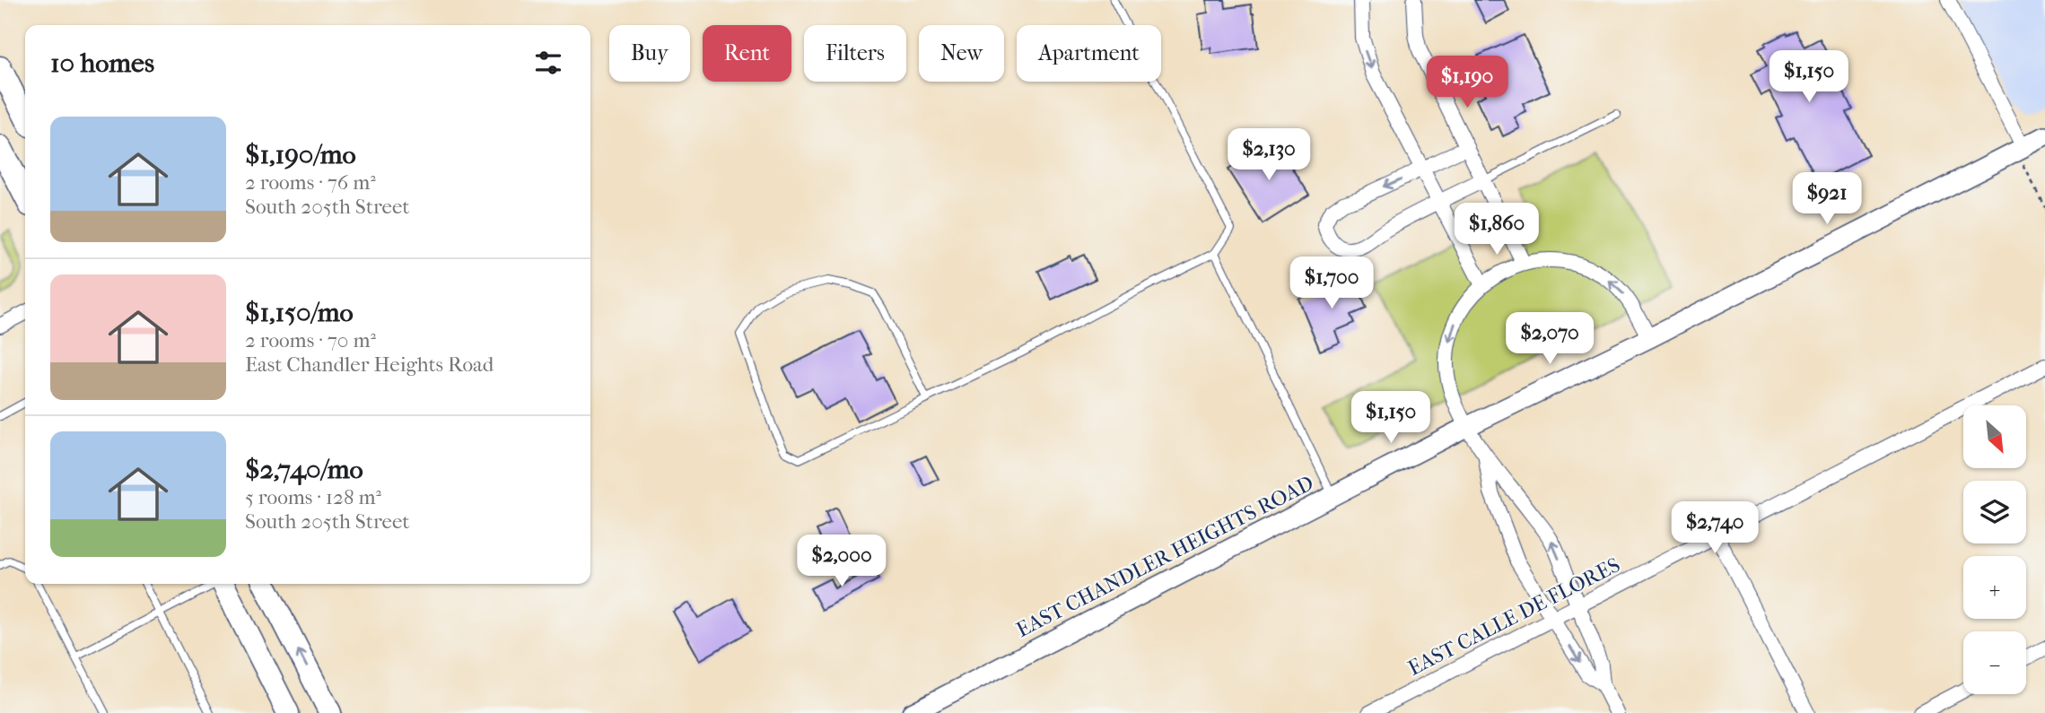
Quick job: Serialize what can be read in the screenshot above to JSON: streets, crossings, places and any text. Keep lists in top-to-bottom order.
{
  "streets": {
    "main road": ["EAST CHANDLER HEIGHTS ROAD"],
    "street": ["EAST CALLE DE FLORES"]
  },
  "north": "bottom right",
  "page": {
    "chip": [
      "Buy",
      "Rent",
      "Filters",
      "New",
      "Apartment"
    ],
    "heading": "10 homes",
    "price": [
      "$1,150",
      "$1,190",
      "$2,130",
      "$921",
      "$1,860",
      "$1,700",
      "$2,070",
      "$1,150",
      "$2,740",
      "$2,000"
    ],
    "list": [
      {
        "name": "$1,190/mo",
        "note": "2 rooms · 76 m² · South 205th Street"
      },
      {
        "name": "$1,150/mo",
        "note": "2 rooms · 70 m² · East Chandler Heights Road"
      },
      {
        "name": "$2,740/mo",
        "note": "5 rooms · 128 m² · South 205th Street"
      }
    ],
    "map_buttons": ["+", "−"]
  }
}
